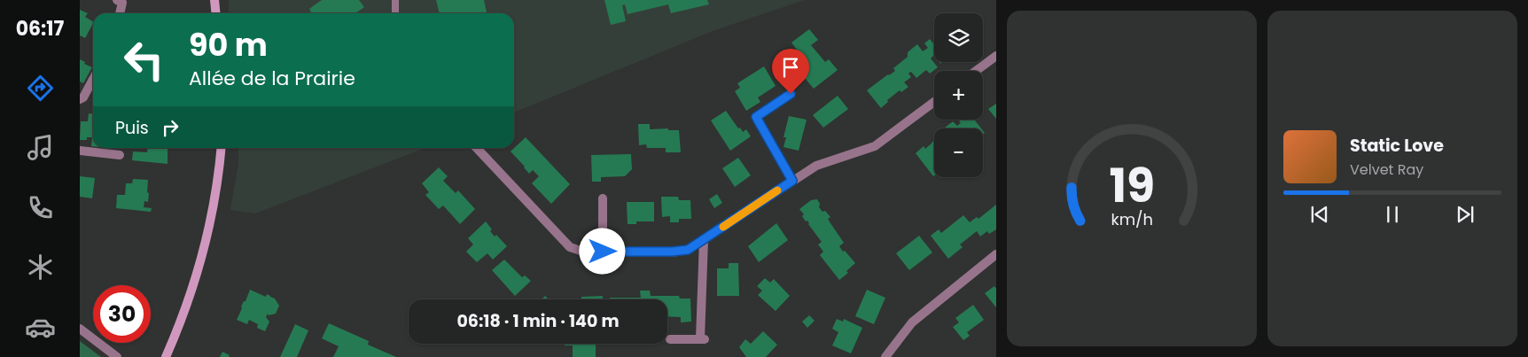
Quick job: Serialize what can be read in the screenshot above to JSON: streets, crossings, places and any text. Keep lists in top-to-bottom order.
{
  "page": {
    "tabs": "06:17",
    "map_buttons": ["+", "−"],
    "turn": ["90 m", "Allée de la Prairie"],
    "then": "Puis",
    "song": ["Static Love", "Velvet Ray"],
    "limit": "30",
    "trip": "06:18 · 1 min · 140 m",
    "gauge": ["19", "km/h"]
  }
}
